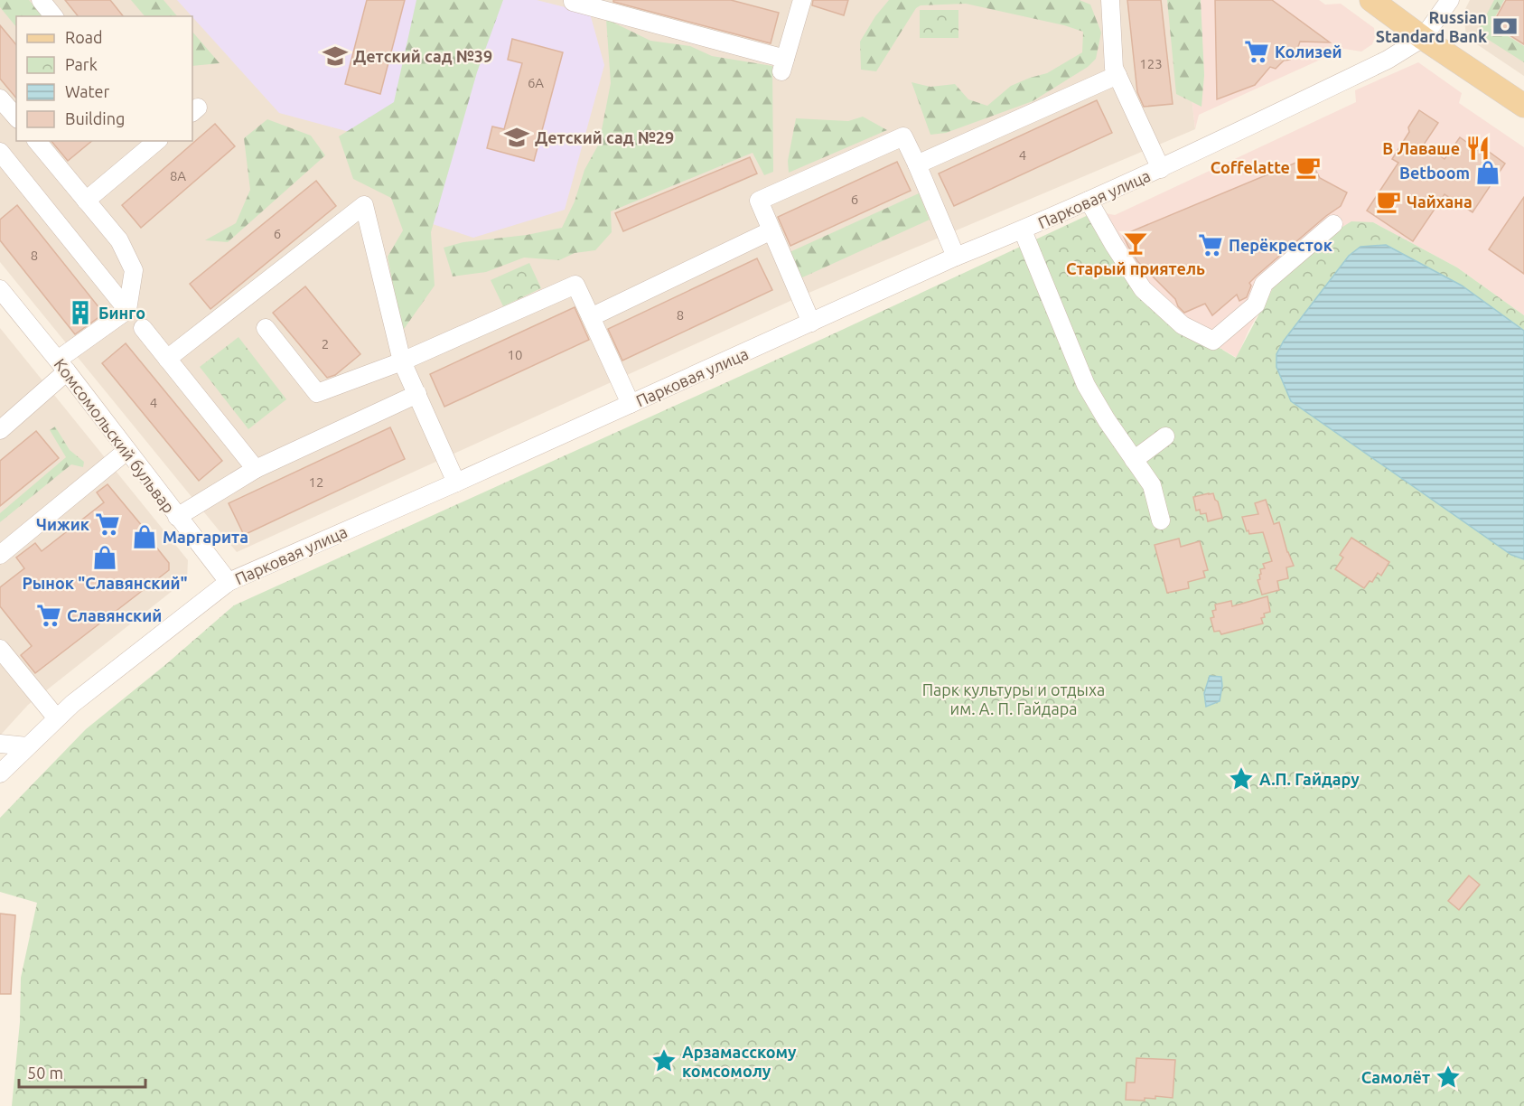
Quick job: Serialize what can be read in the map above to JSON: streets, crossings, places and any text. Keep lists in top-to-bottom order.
{
  "streets": {
    "street": ["Парковая улица", "Комсомольский бульвар"]
  },
  "crossings": [
    ["Парковая улица", "Комсомольский бульвар"]
  ],
  "parks": ["Парк культуры и отдыха им. А. П. Гайдара"],
  "places": {
    "bank": ["Russian Standard Bank"],
    "supermarket": [
      "Колизей",
      "Перёкресток",
      "Чижик",
      "Славянский"
    ],
    "school or university": ["Детский сад №39", "Детский сад №29"],
    "restaurant": ["В Лаваше"],
    "cafe": ["Coffelatte", "Чайхана"],
    "shop": ["Betboom", "Маргарита", "Рынок \"Славянский\""],
    "bar": ["Старый приятель"],
    "building": ["Бинго"],
    "place": ["А.П. Гайдару", "Арзамасскому комсомолу", "Самолёт"]
  },
  "house_numbers": [
    "123",
    "6А",
    "4",
    "8А",
    "6",
    "6",
    "8",
    "8",
    "2",
    "10",
    "4",
    "12"
  ],
  "legend": [
    "Road",
    "Park",
    "Water",
    "Building"
  ],
  "scale_bar": "50 m"
}
